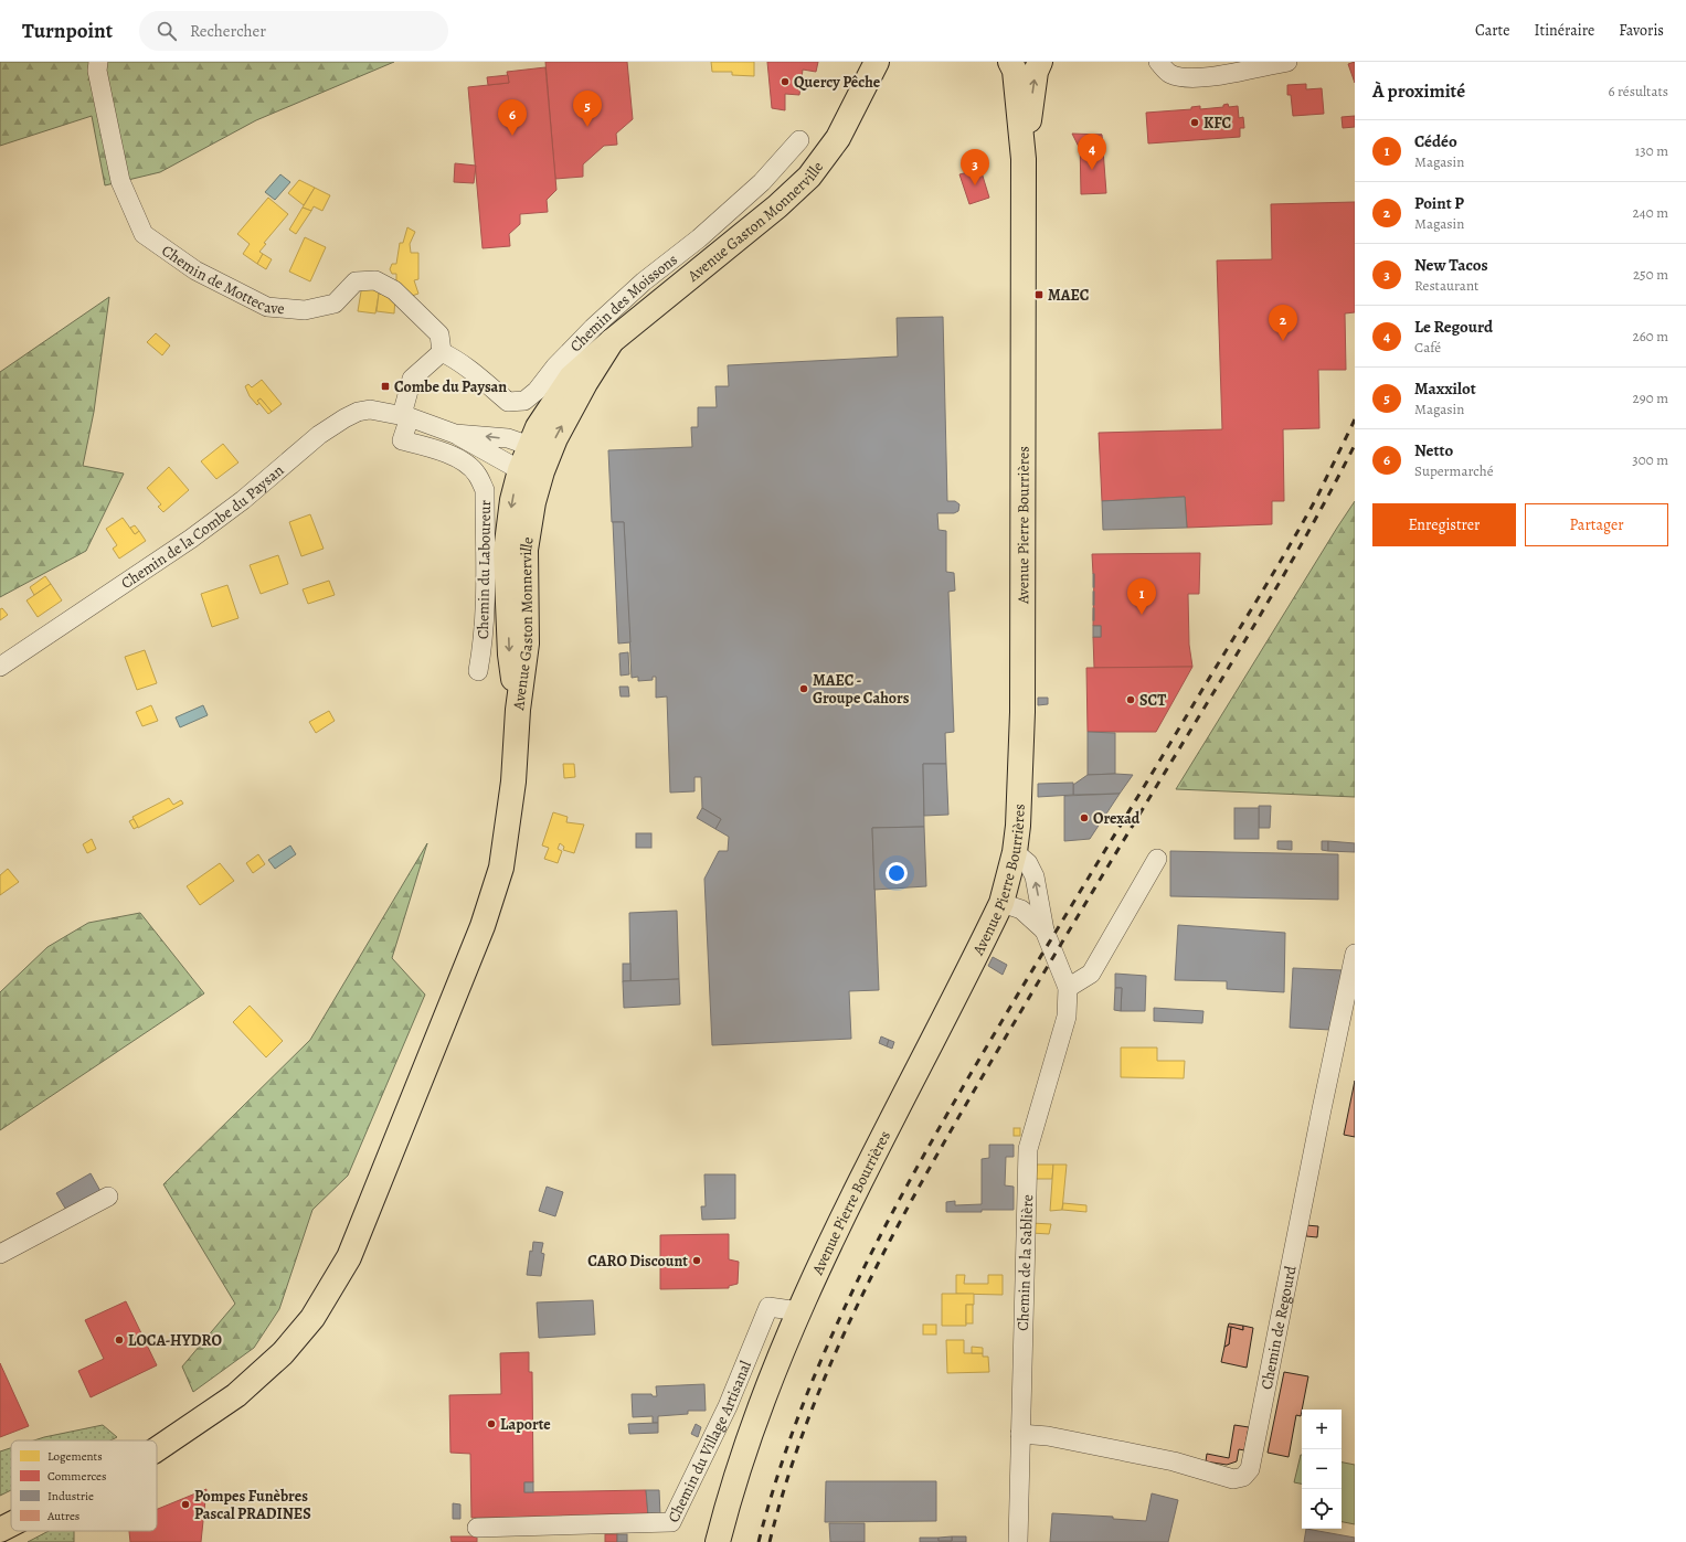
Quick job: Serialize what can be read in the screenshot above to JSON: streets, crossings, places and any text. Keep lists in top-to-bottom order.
{
  "streets": {
    "main road": ["Avenue Gaston Monnerville", "Avenue Pierre Bourrières"],
    "street": [
      "Chemin de Mottecave",
      "Chemin des Moissons",
      "Chemin de la Combe du Paysan",
      "Chemin du Laboureur",
      "Chemin de la Sablière",
      "Chemin de Regourd",
      "Chemin du Village Artisanal"
    ]
  },
  "crossings": [
    ["Avenue Gaston Monnerville", "Chemin de la Combe du Paysan"],
    ["Chemin de Mottecave", "Chemin des Moissons"],
    ["Chemin de la Combe du Paysan", "Chemin du Laboureur"],
    ["Avenue Pierre Bourrières", "Chemin de la Sablière"],
    ["Avenue Pierre Bourrières", "Chemin du Village Artisanal"],
    ["Chemin de la Sablière", "Chemin de Regourd"]
  ],
  "places": {
    "other": [
      "Quercy Pêche",
      "KFC",
      "MAEC - Groupe Cahors",
      "SCT",
      "Orexad",
      "CARO Discount",
      "LOCA-HYDRO",
      "Laporte",
      "Pompes Funèbres Pascal PRADINES"
    ],
    "transit": ["MAEC", "Combe du Paysan"]
  },
  "legend": [
    "Logements",
    "Commerces",
    "Industrie",
    "Autres"
  ],
  "page": {
    "header": "Turnpoint",
    "search": "Rechercher",
    "nav": ["Carte", "Itinéraire", "Favoris"],
    "heading": ["À proximité", "6 résultats"],
    "pins": [
      "5",
      "6",
      "4",
      "3",
      "2",
      "1"
    ],
    "list": [
      {
        "mark": "1",
        "name": "Cédéo",
        "note": "Magasin",
        "value": "130 m"
      },
      {
        "mark": "2",
        "name": "Point P",
        "note": "Magasin",
        "value": "240 m"
      },
      {
        "mark": "3",
        "name": "New Tacos",
        "note": "Restaurant",
        "value": "250 m"
      },
      {
        "mark": "4",
        "name": "Le Regourd",
        "note": "Café",
        "value": "260 m"
      },
      {
        "mark": "5",
        "name": "Maxxilot",
        "note": "Magasin",
        "value": "290 m"
      },
      {
        "mark": "6",
        "name": "Netto",
        "note": "Supermarché",
        "value": "300 m"
      }
    ],
    "buttons": ["Enregistrer", "Partager"],
    "map_buttons": ["+", "−"]
  }
}
